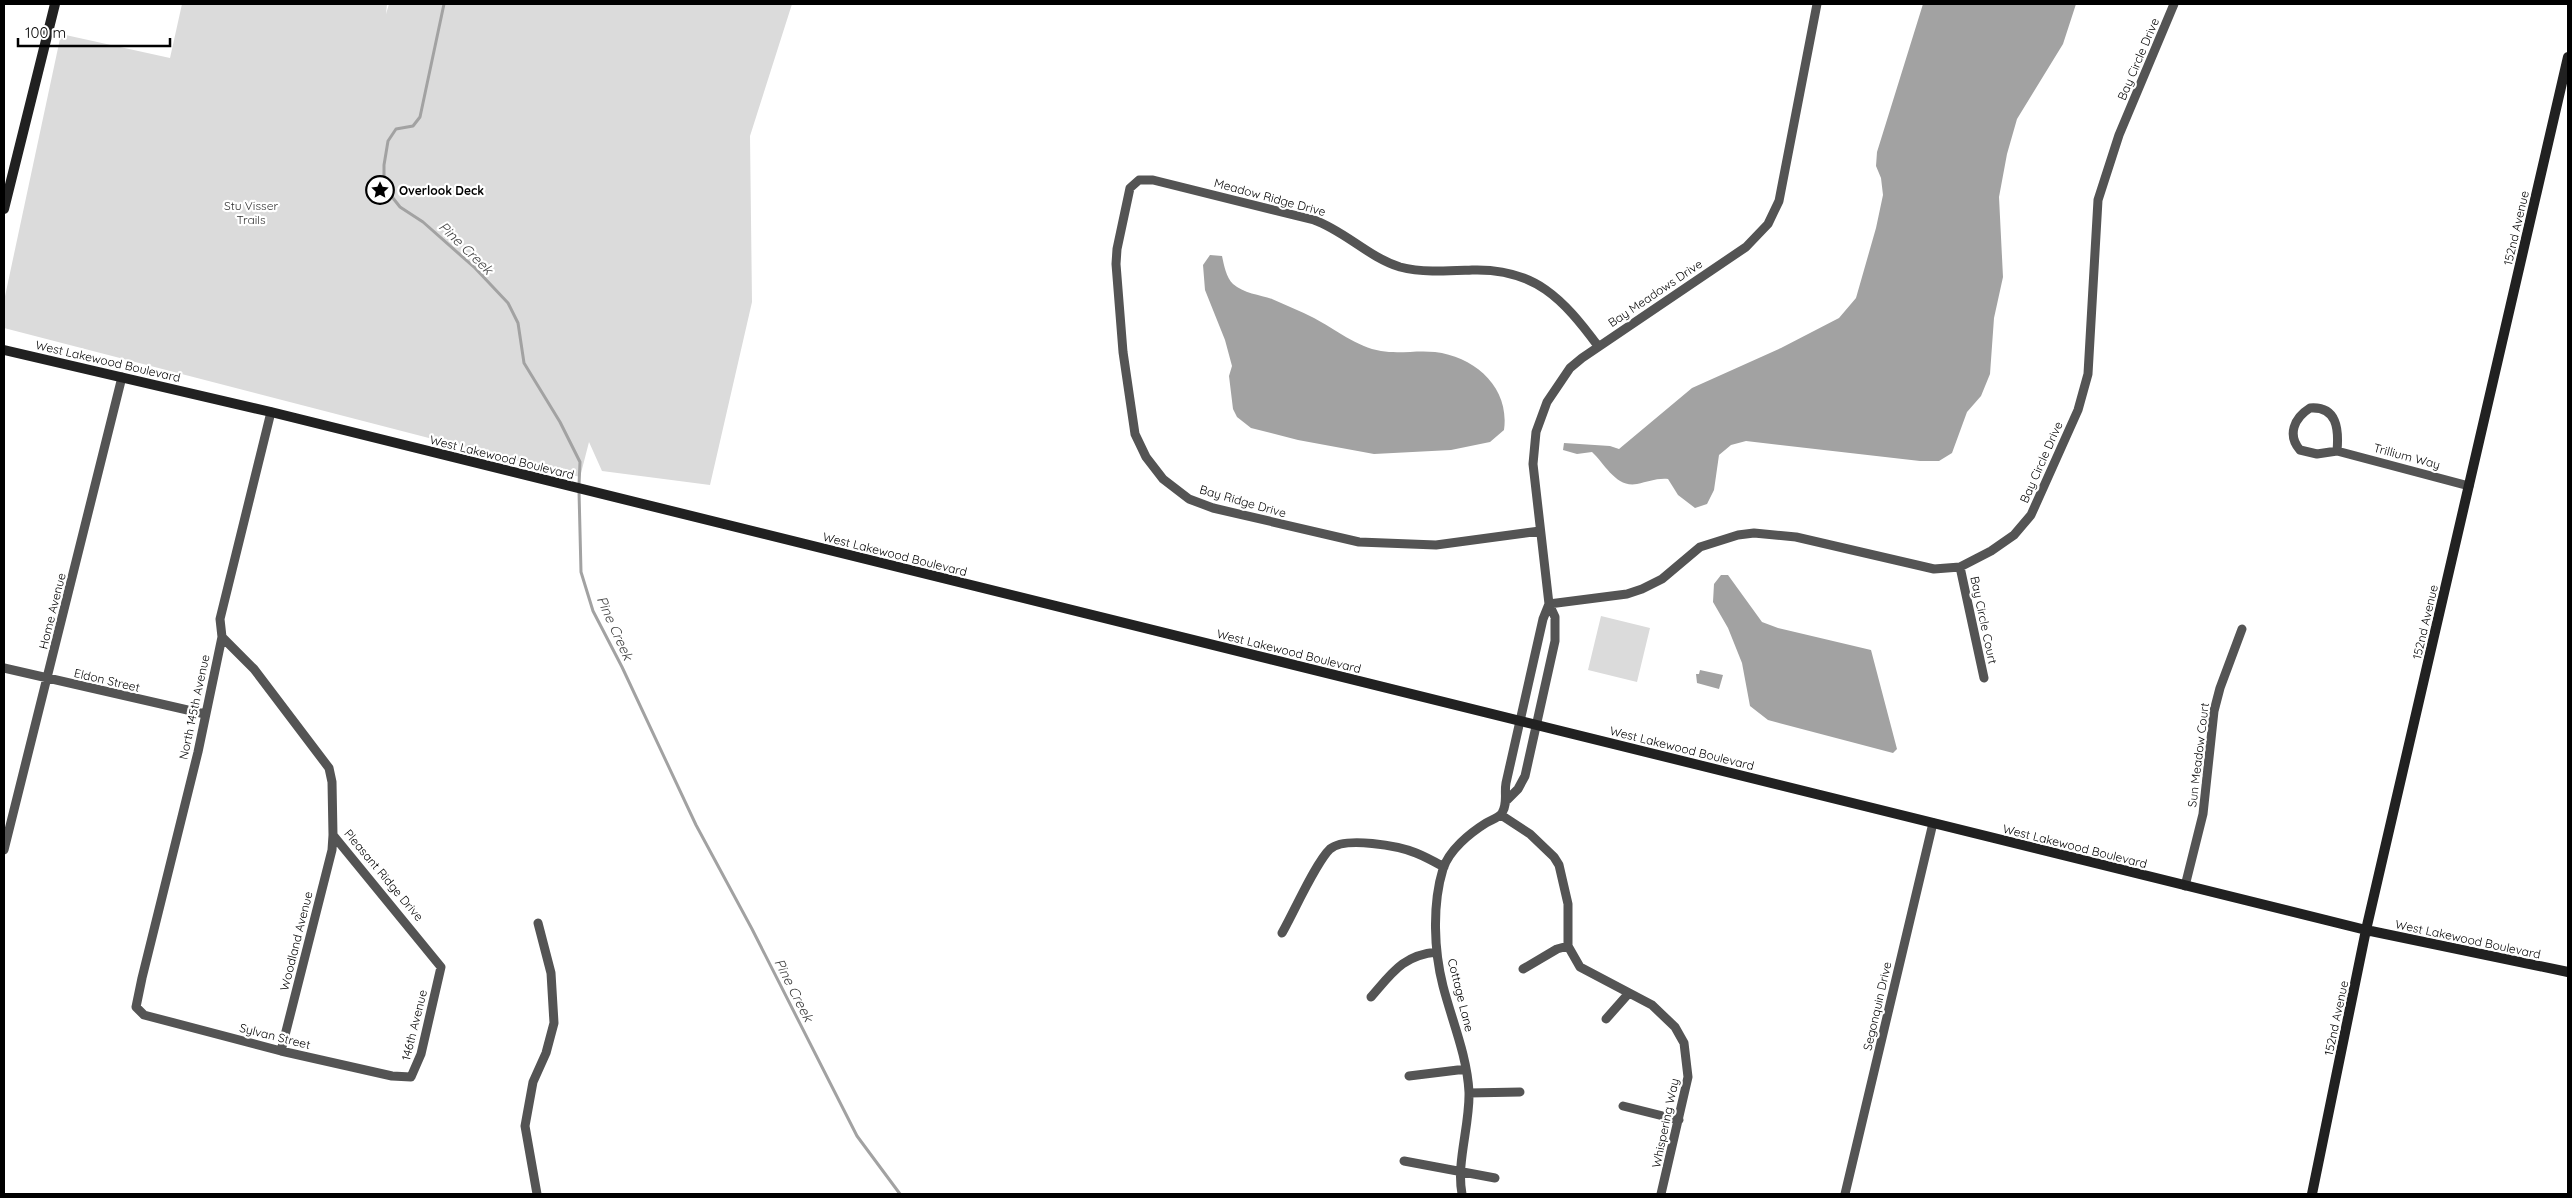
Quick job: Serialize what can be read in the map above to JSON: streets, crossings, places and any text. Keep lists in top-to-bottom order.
{
  "streets": {
    "street": [
      "Bay Circle Drive",
      "Meadow Ridge Drive",
      "152nd Avenue",
      "Bay Meadows Drive",
      "West Lakewood Boulevard",
      "Trillium Way",
      "Bay Ridge Drive",
      "Home Avenue",
      "Bay Circle Court",
      "Eldon Street",
      "North 145th Avenue",
      "Sun Meadow Court",
      "Pleasant Ridge Drive",
      "Woodland Avenue",
      "Cottage Lane",
      "Segonquin Drive",
      "146th Avenue",
      "Sylvan Street",
      "Whispering Way"
    ]
  },
  "crossings": [
    ["Bay Circle Drive", "Bay Meadows Drive"],
    ["Bay Circle Drive", "Bay Circle Court"],
    ["Meadow Ridge Drive", "Bay Meadows Drive"],
    ["Meadow Ridge Drive", "Bay Ridge Drive"],
    ["152nd Avenue", "West Lakewood Boulevard"],
    ["152nd Avenue", "Trillium Way"],
    ["Bay Meadows Drive", "West Lakewood Boulevard"],
    ["Bay Meadows Drive", "Bay Ridge Drive"],
    ["West Lakewood Boulevard", "Home Avenue"],
    ["West Lakewood Boulevard", "North 145th Avenue"],
    ["West Lakewood Boulevard", "Sun Meadow Court"],
    ["West Lakewood Boulevard", "Segonquin Drive"],
    ["Home Avenue", "Eldon Street"],
    ["Eldon Street", "North 145th Avenue"],
    ["North 145th Avenue", "Pleasant Ridge Drive"],
    ["North 145th Avenue", "Sylvan Street"],
    ["Pleasant Ridge Drive", "Woodland Avenue"],
    ["Pleasant Ridge Drive", "146th Avenue"],
    ["Woodland Avenue", "Sylvan Street"],
    ["146th Avenue", "Sylvan Street"]
  ],
  "water": ["Pine Creek"],
  "parks": ["Stu Visser Trails"],
  "places": {
    "place": ["Overlook Deck"]
  },
  "scale_bar": "100 m"
}
